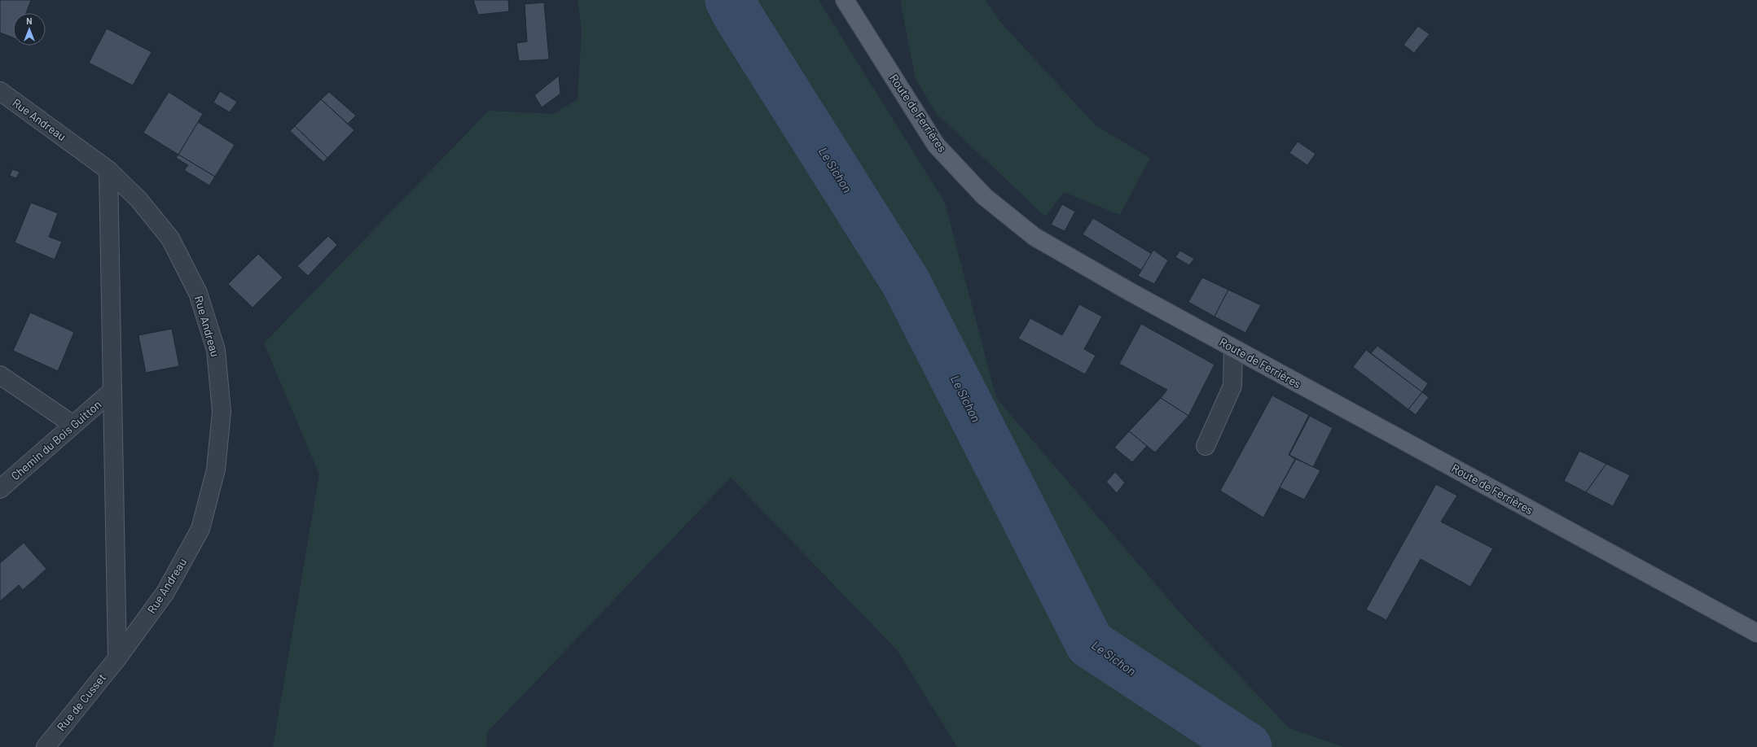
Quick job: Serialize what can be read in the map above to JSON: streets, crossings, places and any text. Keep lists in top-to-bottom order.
{
  "streets": {
    "main road": ["Route de Ferrières"],
    "street": ["Rue Andreau", "Chemin du Bois Guitton", "Rue de Cusset"]
  },
  "crossings": [
    ["Rue Andreau", "Rue de Cusset"]
  ],
  "water": ["Le Sichon"],
  "north": "top"
}
